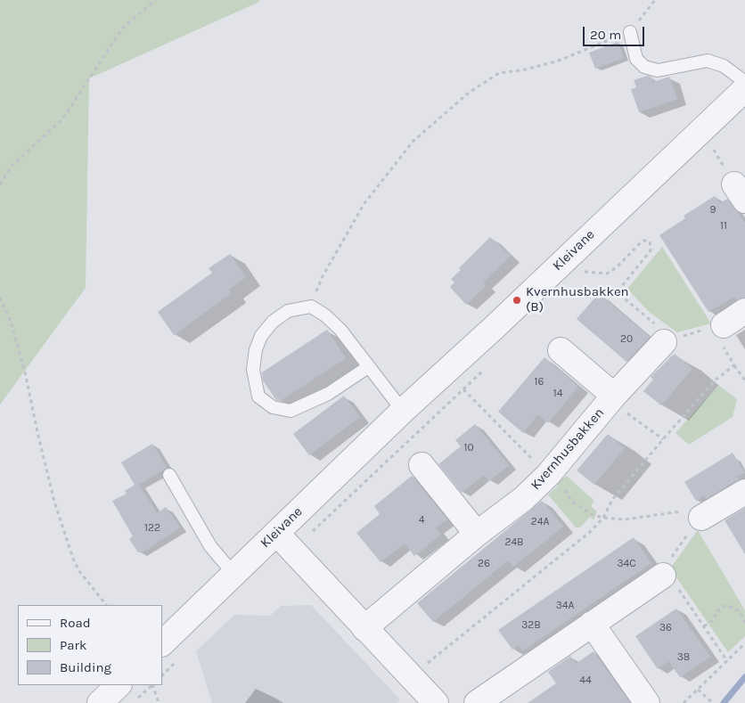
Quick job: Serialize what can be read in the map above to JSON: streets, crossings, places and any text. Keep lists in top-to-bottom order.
{
  "streets": {
    "street": ["Kleivane", "Kvernhusbakken"]
  },
  "places": ["Kvernhusbakken (B)"],
  "house_numbers": [
    "9",
    "11",
    "20",
    "16",
    "14",
    "10",
    "4",
    "24A",
    "122",
    "24B",
    "26",
    "34C",
    "34A",
    "32B",
    "36",
    "38",
    "44"
  ],
  "legend": ["Road", "Park", "Building"],
  "scale_bar": "20 m"
}
